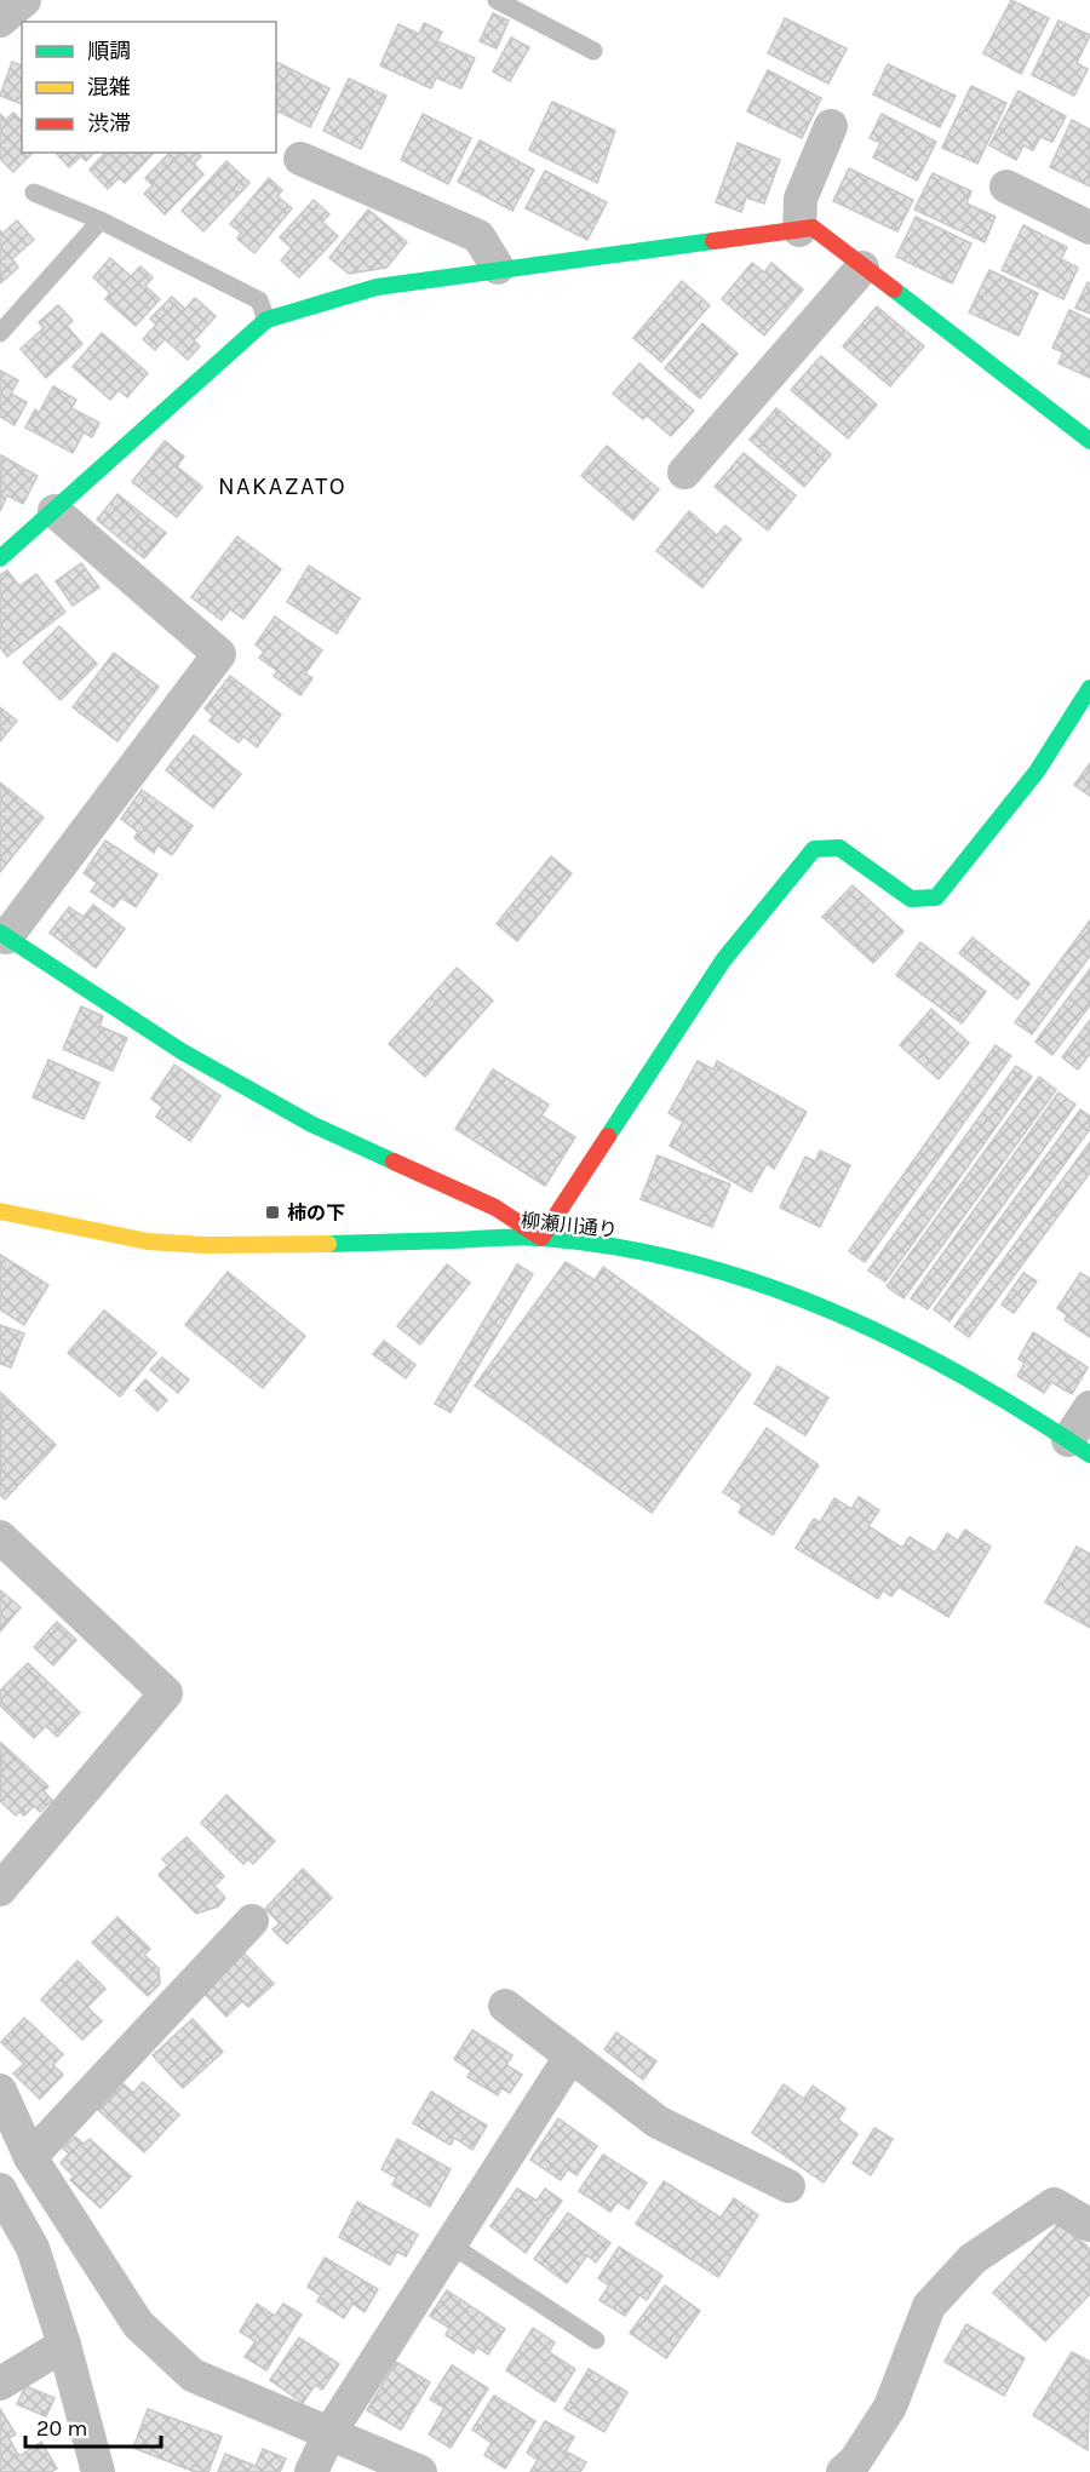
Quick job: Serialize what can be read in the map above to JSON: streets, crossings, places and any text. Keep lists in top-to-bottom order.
{
  "streets": {
    "street": ["柳瀬川通り"]
  },
  "districts": ["NAKAZATO"],
  "places": {
    "transit": ["柿の下"]
  },
  "legend": ["順調", "混雑", "渋滞"],
  "scale_bar": "20 m"
}
